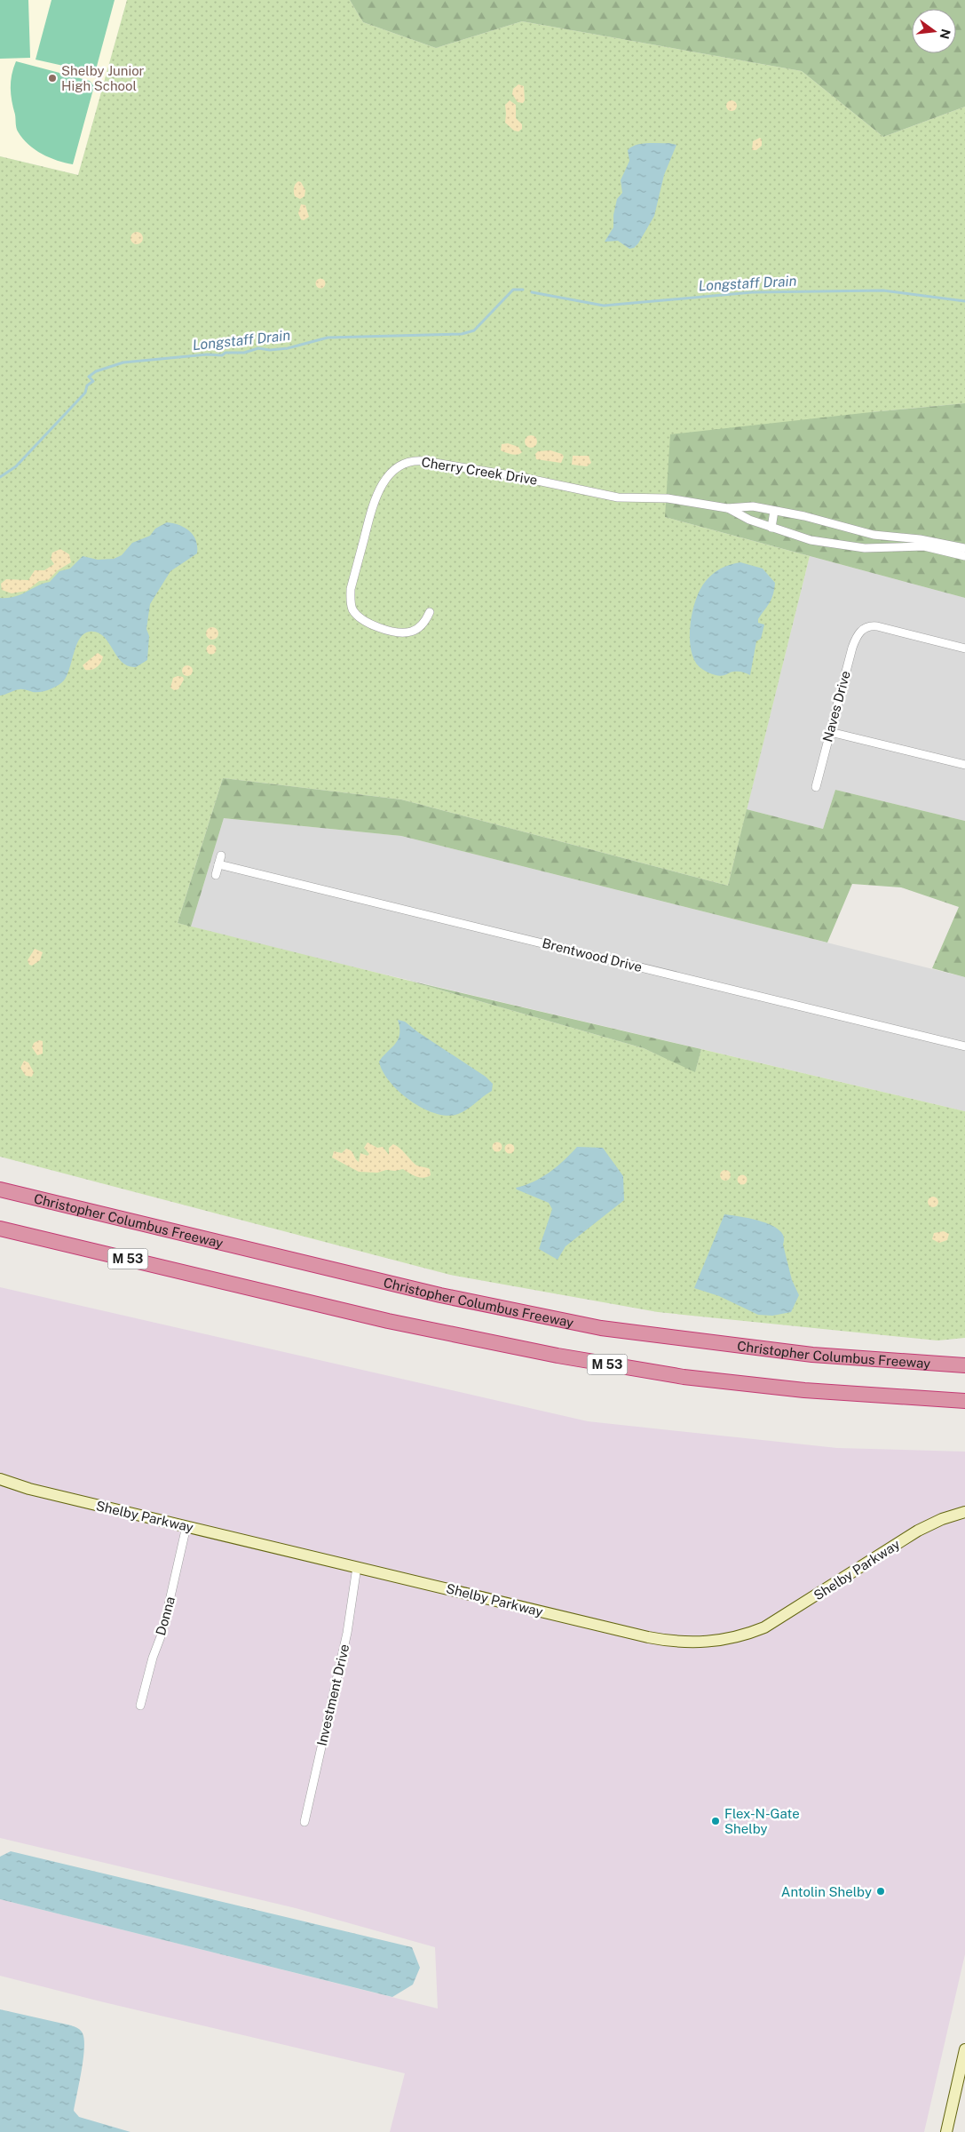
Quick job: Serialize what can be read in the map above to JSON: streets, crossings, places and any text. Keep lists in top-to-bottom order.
{
  "streets": {
    "highway": ["Christopher Columbus Freeway", "M 53"],
    "street": [
      "Cherry Creek Drive",
      "Naves Drive",
      "Brentwood Drive",
      "Shelby Parkway",
      "Donna",
      "Investment Drive"
    ]
  },
  "crossings": [
    ["Shelby Parkway", "Donna"],
    ["Shelby Parkway", "Investment Drive"]
  ],
  "water": ["Longstaff Drain"],
  "places": ["Shelby Junior High School", "Flex-N-Gate Shelby", "Antolin Shelby"],
  "north": "right"
}
